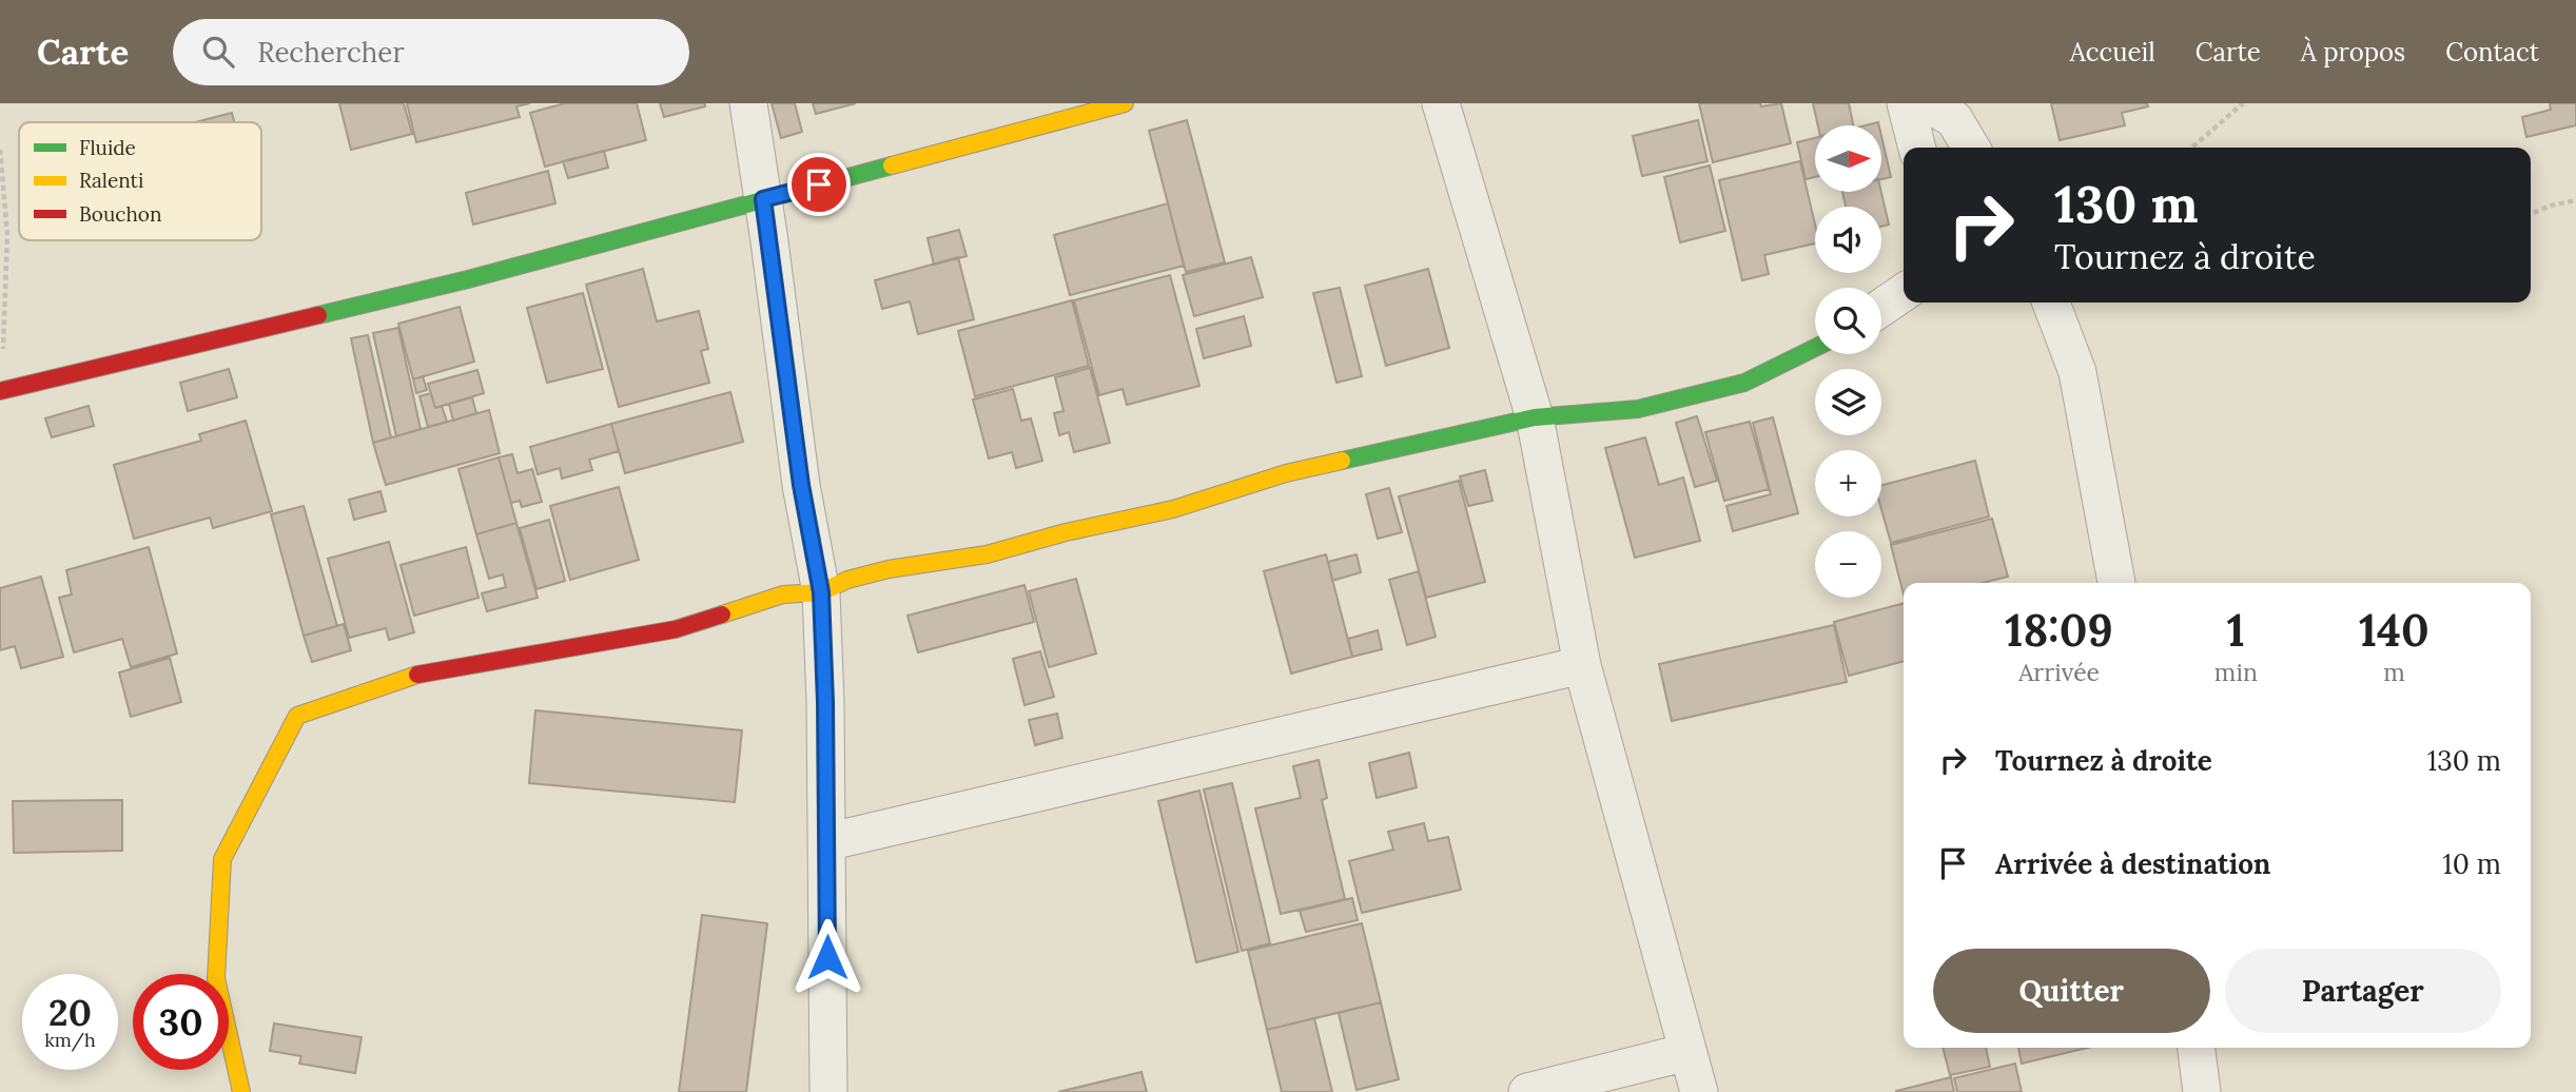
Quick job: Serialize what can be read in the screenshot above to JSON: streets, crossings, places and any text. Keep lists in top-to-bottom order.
{
  "legend": ["Fluide", "Ralenti", "Bouchon"],
  "north": "right",
  "page": {
    "header": "Carte",
    "search": "Rechercher",
    "nav": [
      "Accueil",
      "Carte",
      "À propos",
      "Contact"
    ],
    "map_buttons": ["+", "−"],
    "turn": ["130 m", "Tournez à droite"],
    "eta": [
      "18:09",
      "Arrivée",
      "1",
      "min",
      "140",
      "m"
    ],
    "list": [
      {
        "name": "Tournez à droite",
        "value": "130 m"
      },
      {
        "name": "Arrivée à destination",
        "value": "10 m"
      }
    ],
    "buttons": ["Quitter", "Partager"],
    "speed": "20 km/h",
    "limit": "30"
  }
}
